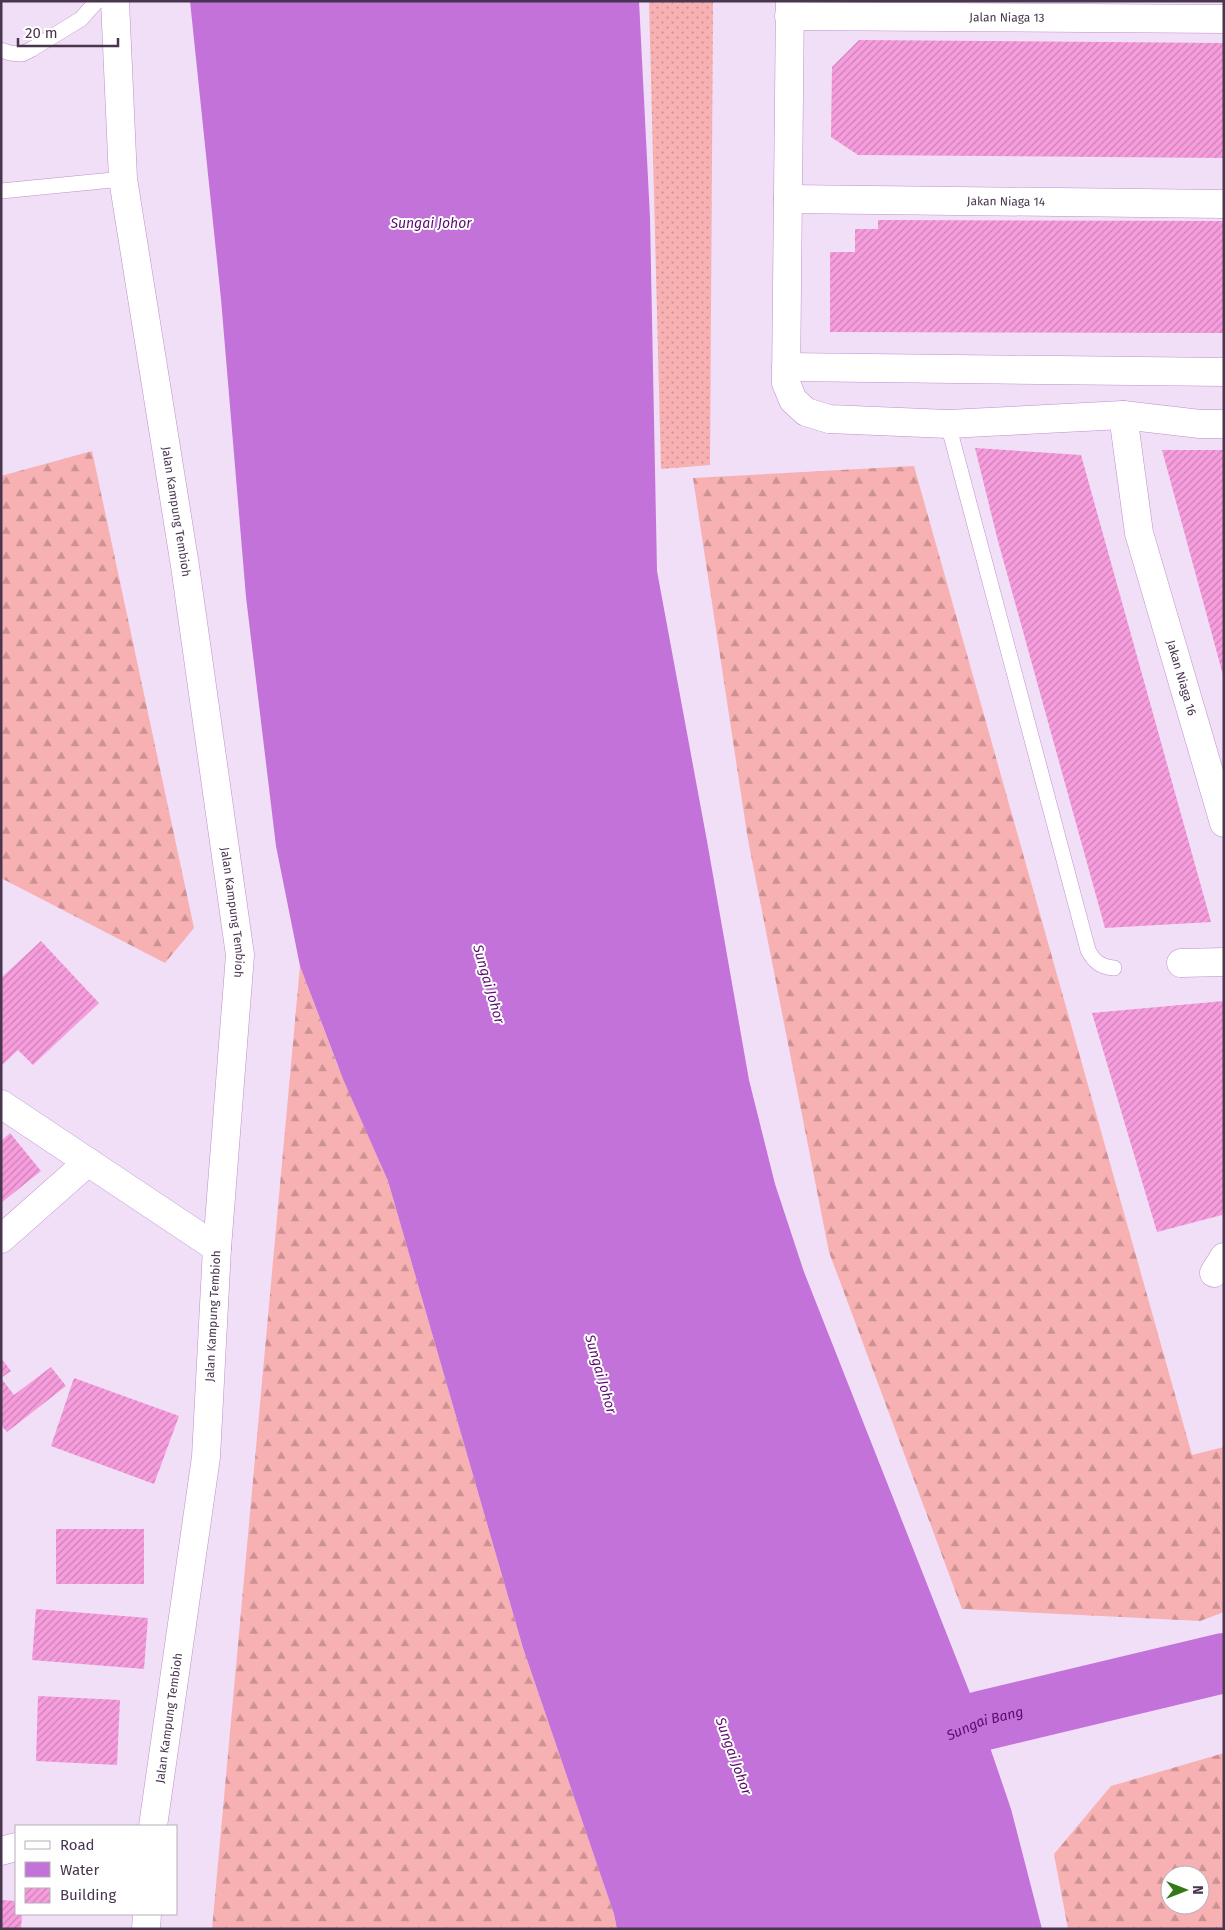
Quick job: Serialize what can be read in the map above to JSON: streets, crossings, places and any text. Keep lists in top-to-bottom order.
{
  "streets": {
    "street": [
      "Jalan Niaga 13",
      "Jakan Niaga 14",
      "Jalan Kampung Tembioh",
      "Jakan Niaga 16"
    ]
  },
  "water": ["Sungai Johor", "Sungai Bang"],
  "legend": ["Road", "Water", "Building"],
  "scale_bar": "20 m",
  "north": "right"
}
